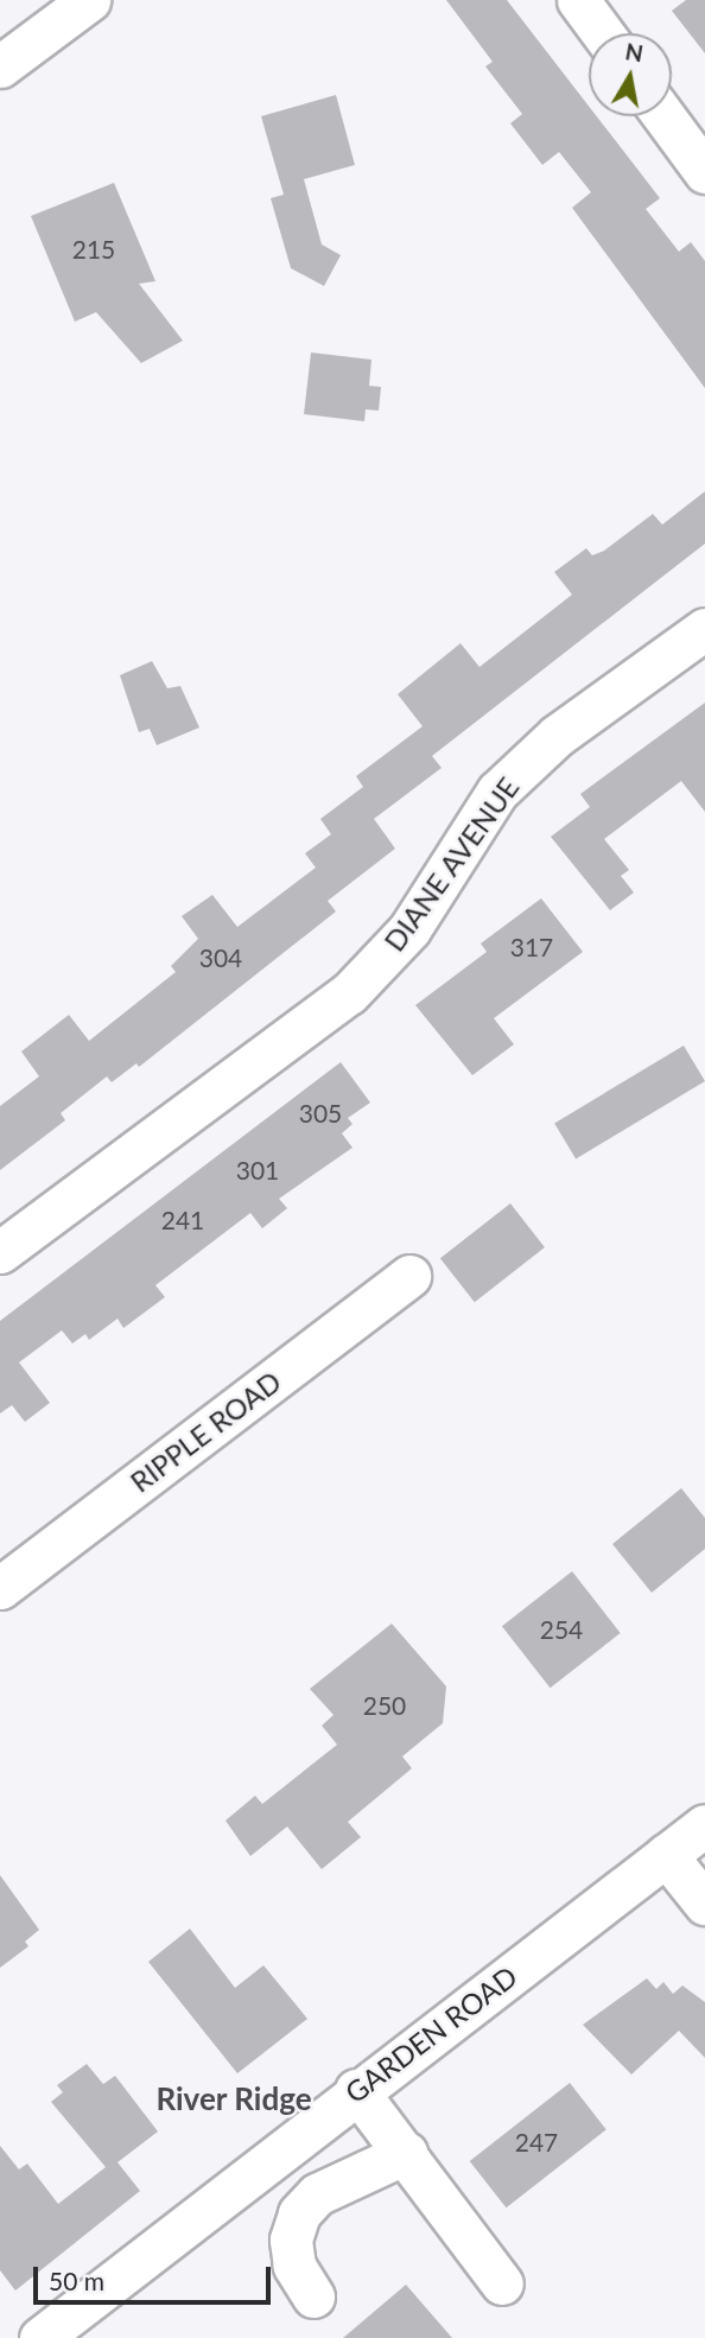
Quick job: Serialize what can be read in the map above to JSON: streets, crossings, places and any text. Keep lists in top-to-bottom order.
{
  "streets": {
    "street": ["DIANE AVENUE", "RIPPLE ROAD", "GARDEN ROAD"]
  },
  "districts": ["River Ridge"],
  "house_numbers": [
    "215",
    "317",
    "304",
    "305",
    "301",
    "241",
    "254",
    "250",
    "247"
  ],
  "scale_bar": "50 m",
  "north": "top"
}
